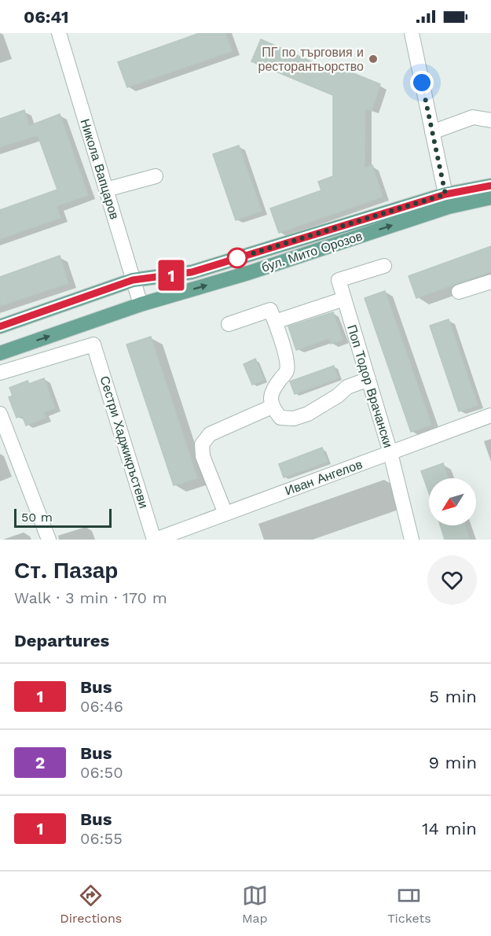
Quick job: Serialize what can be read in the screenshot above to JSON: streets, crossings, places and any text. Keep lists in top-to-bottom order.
{
  "streets": {
    "main road": ["бул. Мито Орозов"],
    "street": [
      "Никола Вапцаров",
      "Поп Тодор Врачански",
      "Сестри Хаджикръстеви",
      "Иван Ангелов"
    ]
  },
  "crossings": [
    ["Никола Вапцаров", "бул. Мито Орозов"],
    ["Поп Тодор Врачански", "Иван Ангелов"],
    ["Сестри Хаджикръстеви", "Иван Ангелов"]
  ],
  "places": ["ПГ по търговия и ресторантьорство"],
  "lines": ["bus line 1"],
  "scale_bar": "50 m",
  "north": "bottom left",
  "page": {
    "status": "06:41",
    "on_map": "1",
    "scale": "50 m",
    "heading": [
      ["Ст. Пазар", "Walk · 3 min · 170 m"],
      "Departures"
    ],
    "list": [
      {
        "mark": "1",
        "name": "Bus",
        "note": "06:46",
        "value": "5 min"
      },
      {
        "mark": "2",
        "name": "Bus",
        "note": "06:50",
        "value": "9 min"
      },
      {
        "mark": "1",
        "name": "Bus",
        "note": "06:55",
        "value": "14 min"
      }
    ],
    "tabs": ["Directions", "Map", "Tickets"]
  }
}
